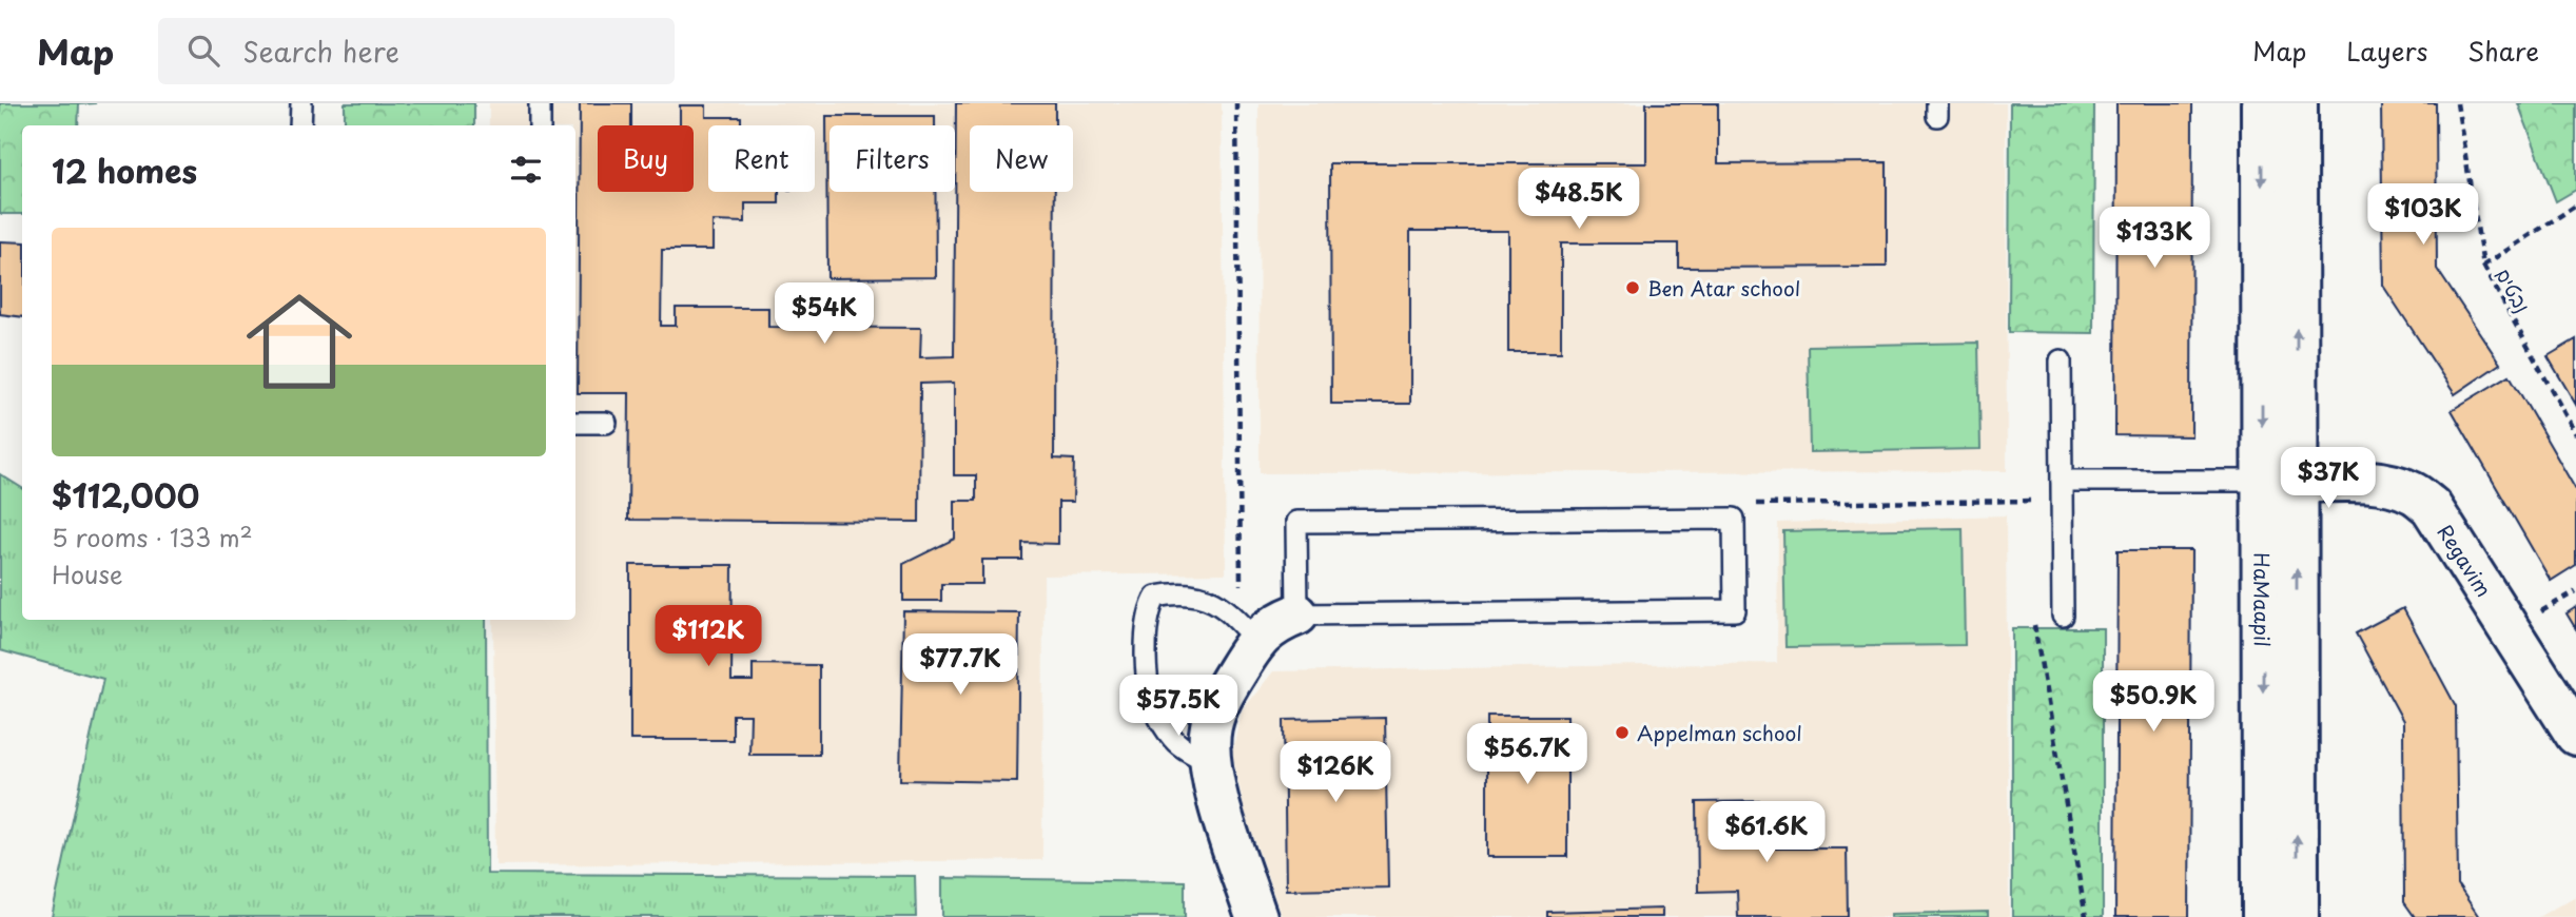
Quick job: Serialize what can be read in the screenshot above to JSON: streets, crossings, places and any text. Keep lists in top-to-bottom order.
{
  "streets": {
    "street": ["Regavim", "HaMaapil"],
    "path": ["נבטים"]
  },
  "crossings": [
    ["Regavim", "HaMaapil"]
  ],
  "places": ["Ben Atar school", "Appelman school"],
  "page": {
    "header": "Map",
    "search": "Search here",
    "nav": ["Map", "Layers", "Share"],
    "chip": [
      "Buy",
      "Rent",
      "Filters",
      "New"
    ],
    "heading": "12 homes",
    "price": [
      "$48.5K",
      "$103K",
      "$133K",
      "$54K",
      "$37K",
      "$112K",
      "$77.7K",
      "$50.9K",
      "$57.5K",
      "$56.7K",
      "$126K",
      "$61.6K"
    ],
    "list": [
      {
        "name": "$112,000",
        "note": "5 rooms · 133 m² · House"
      }
    ]
  }
}
